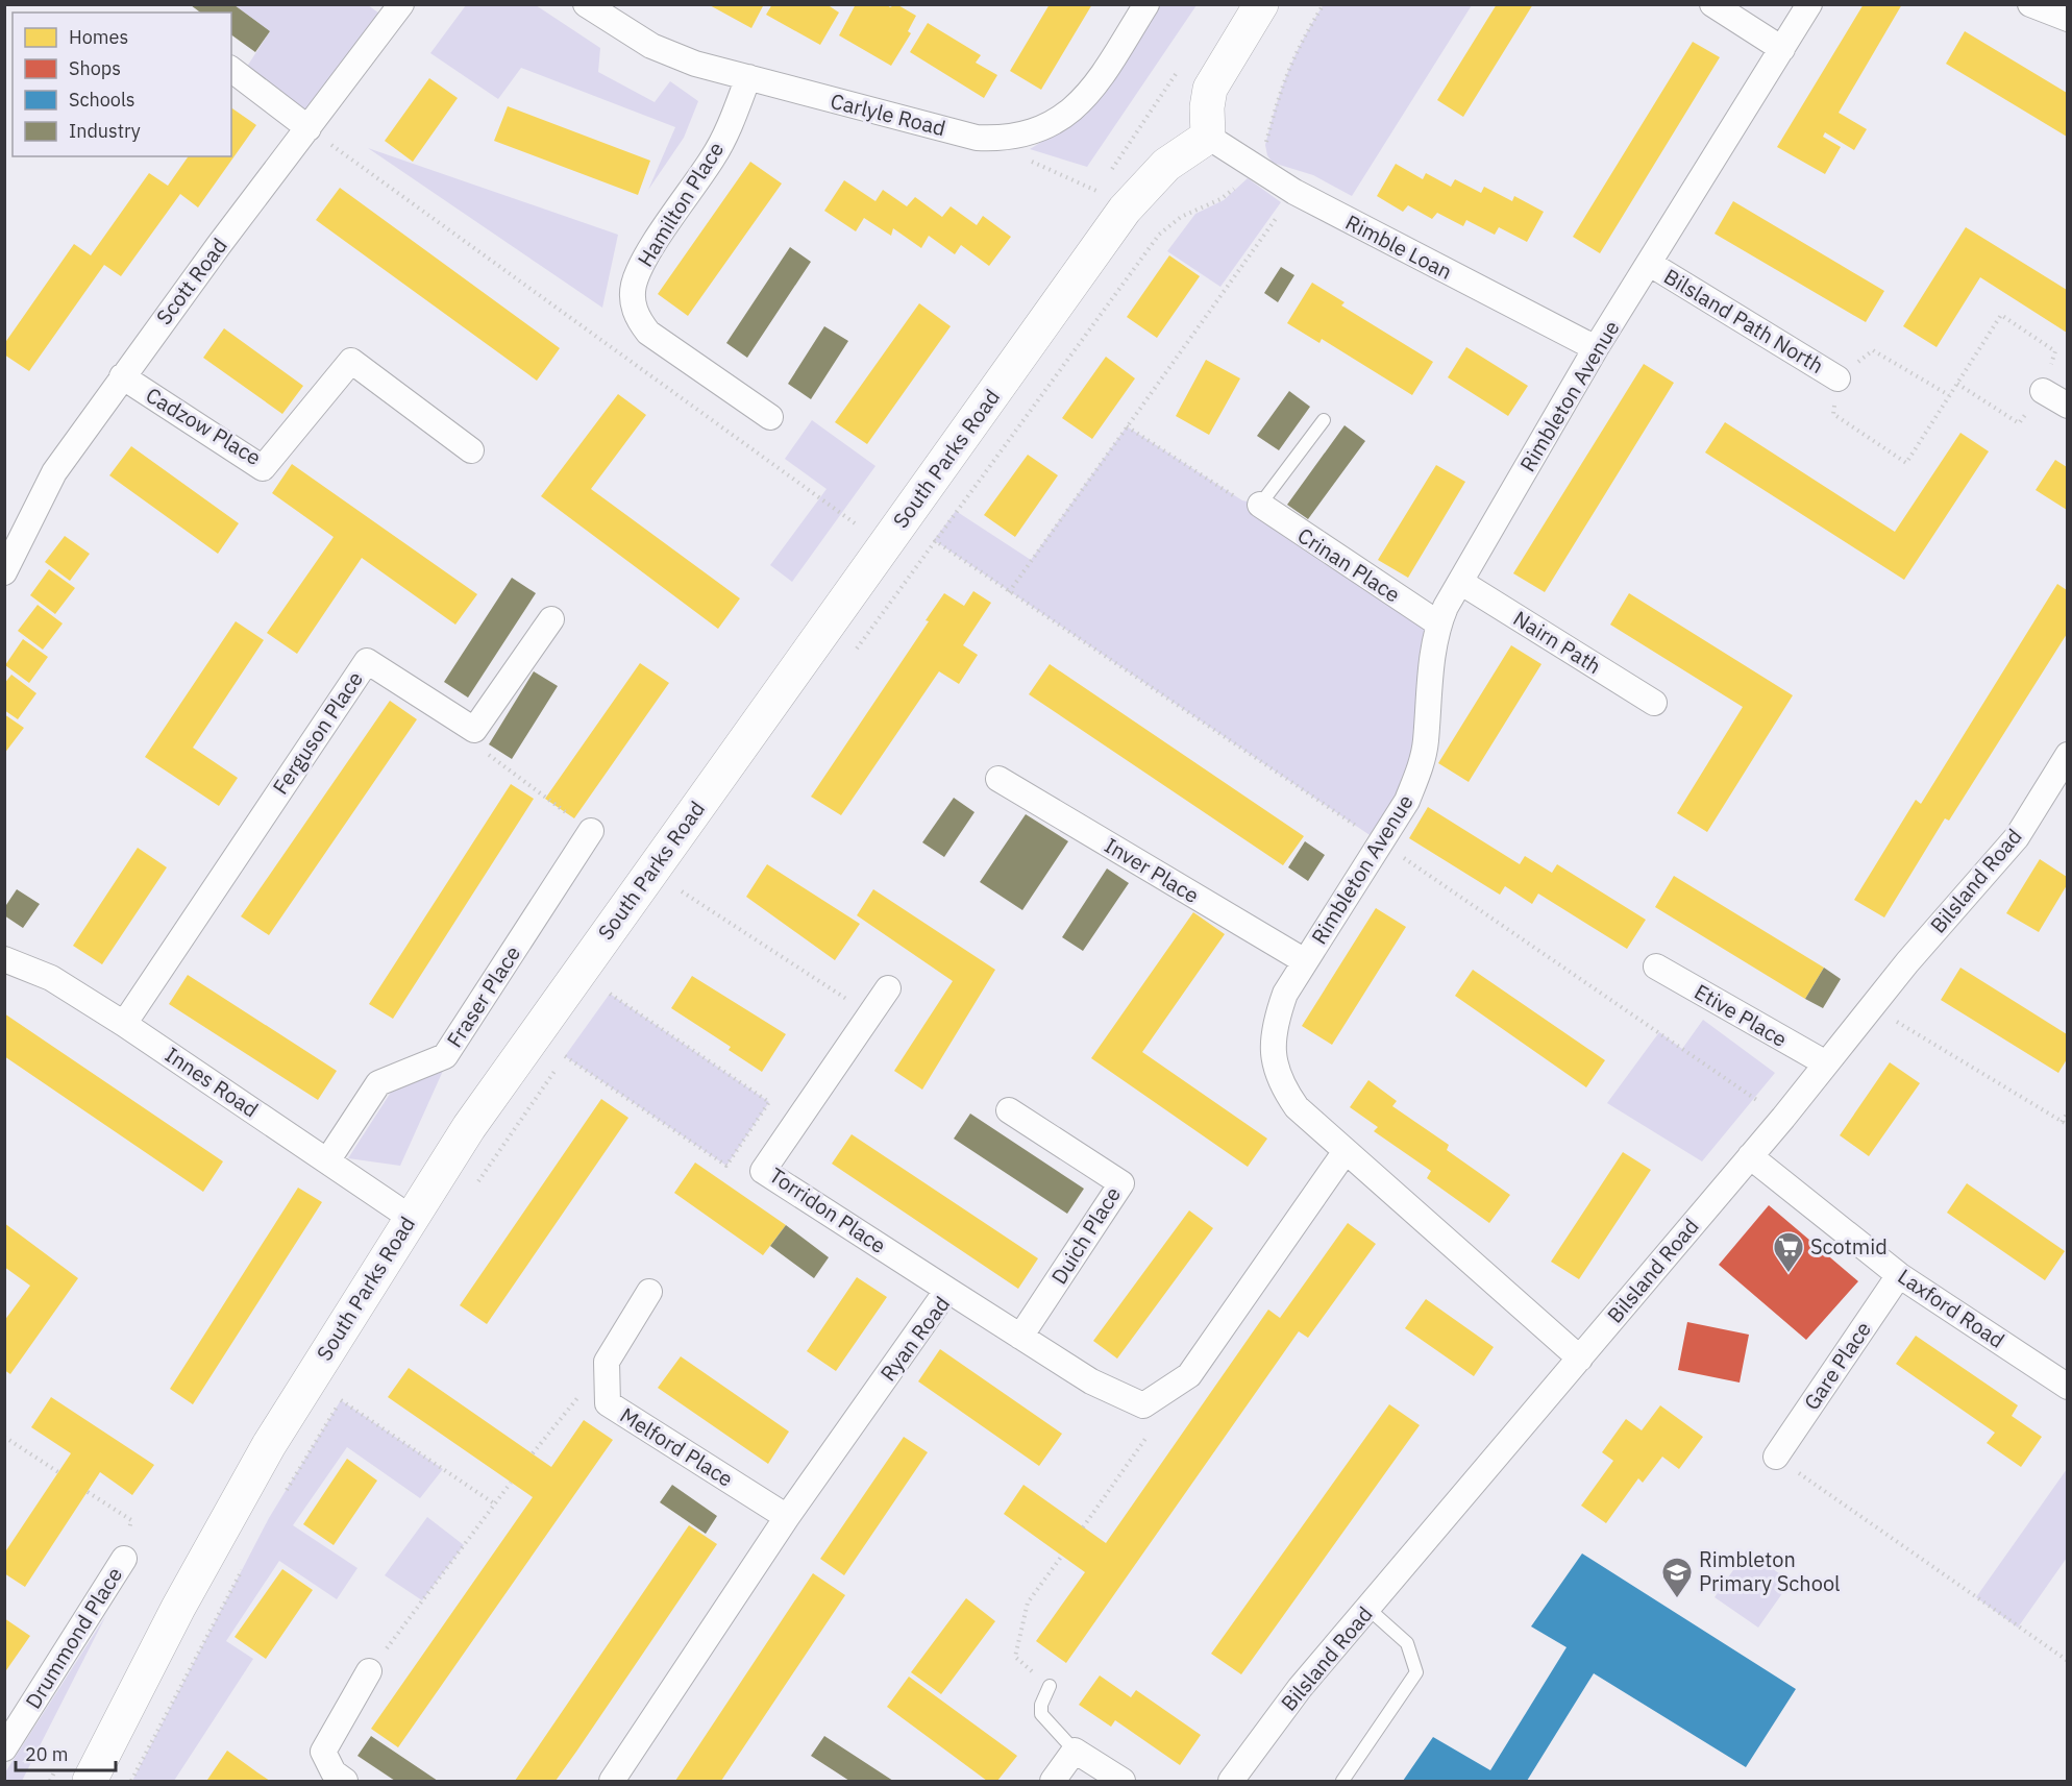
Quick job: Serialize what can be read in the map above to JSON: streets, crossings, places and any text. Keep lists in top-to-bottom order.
{
  "streets": {
    "street": [
      "Carlyle Road",
      "Hamilton Place",
      "Rimble Loan",
      "Scott Road",
      "Bilsland Path North",
      "Rimbleton Avenue",
      "Cadzow Place",
      "South Parks Road",
      "Crinan Place",
      "Nairn Path",
      "Ferguson Place",
      "Inver Place",
      "Bilsland Road",
      "Fraser Place",
      "Etive Place",
      "Innes Road",
      "Torridon Place",
      "Duich Place",
      "Laxford Road",
      "Ryan Road",
      "Gare Place",
      "Melford Place",
      "Drummond Place"
    ]
  },
  "crossings": [
    ["Carlyle Road", "Hamilton Place"],
    ["Rimble Loan", "Rimbleton Avenue"],
    ["Rimble Loan", "South Parks Road"],
    ["Scott Road", "Cadzow Place"],
    ["Bilsland Path North", "Rimbleton Avenue"],
    ["Rimbleton Avenue", "Crinan Place"],
    ["Rimbleton Avenue", "Nairn Path"],
    ["Rimbleton Avenue", "Inver Place"],
    ["Rimbleton Avenue", "Bilsland Road"],
    ["Rimbleton Avenue", "Ryan Road"],
    ["South Parks Road", "Innes Road"],
    ["Ferguson Place", "Innes Road"],
    ["Bilsland Road", "Etive Place"],
    ["Bilsland Road", "Laxford Road"],
    ["Fraser Place", "Innes Road"],
    ["Torridon Place", "Ryan Road"],
    ["Duich Place", "Ryan Road"],
    ["Laxford Road", "Gare Place"],
    ["Ryan Road", "Melford Place"]
  ],
  "places": {
    "supermarket": ["Scotmid"],
    "school or university": ["Rimbleton Primary School"]
  },
  "legend": [
    "Homes",
    "Shops",
    "Schools",
    "Industry"
  ],
  "scale_bar": "20 m"
}
